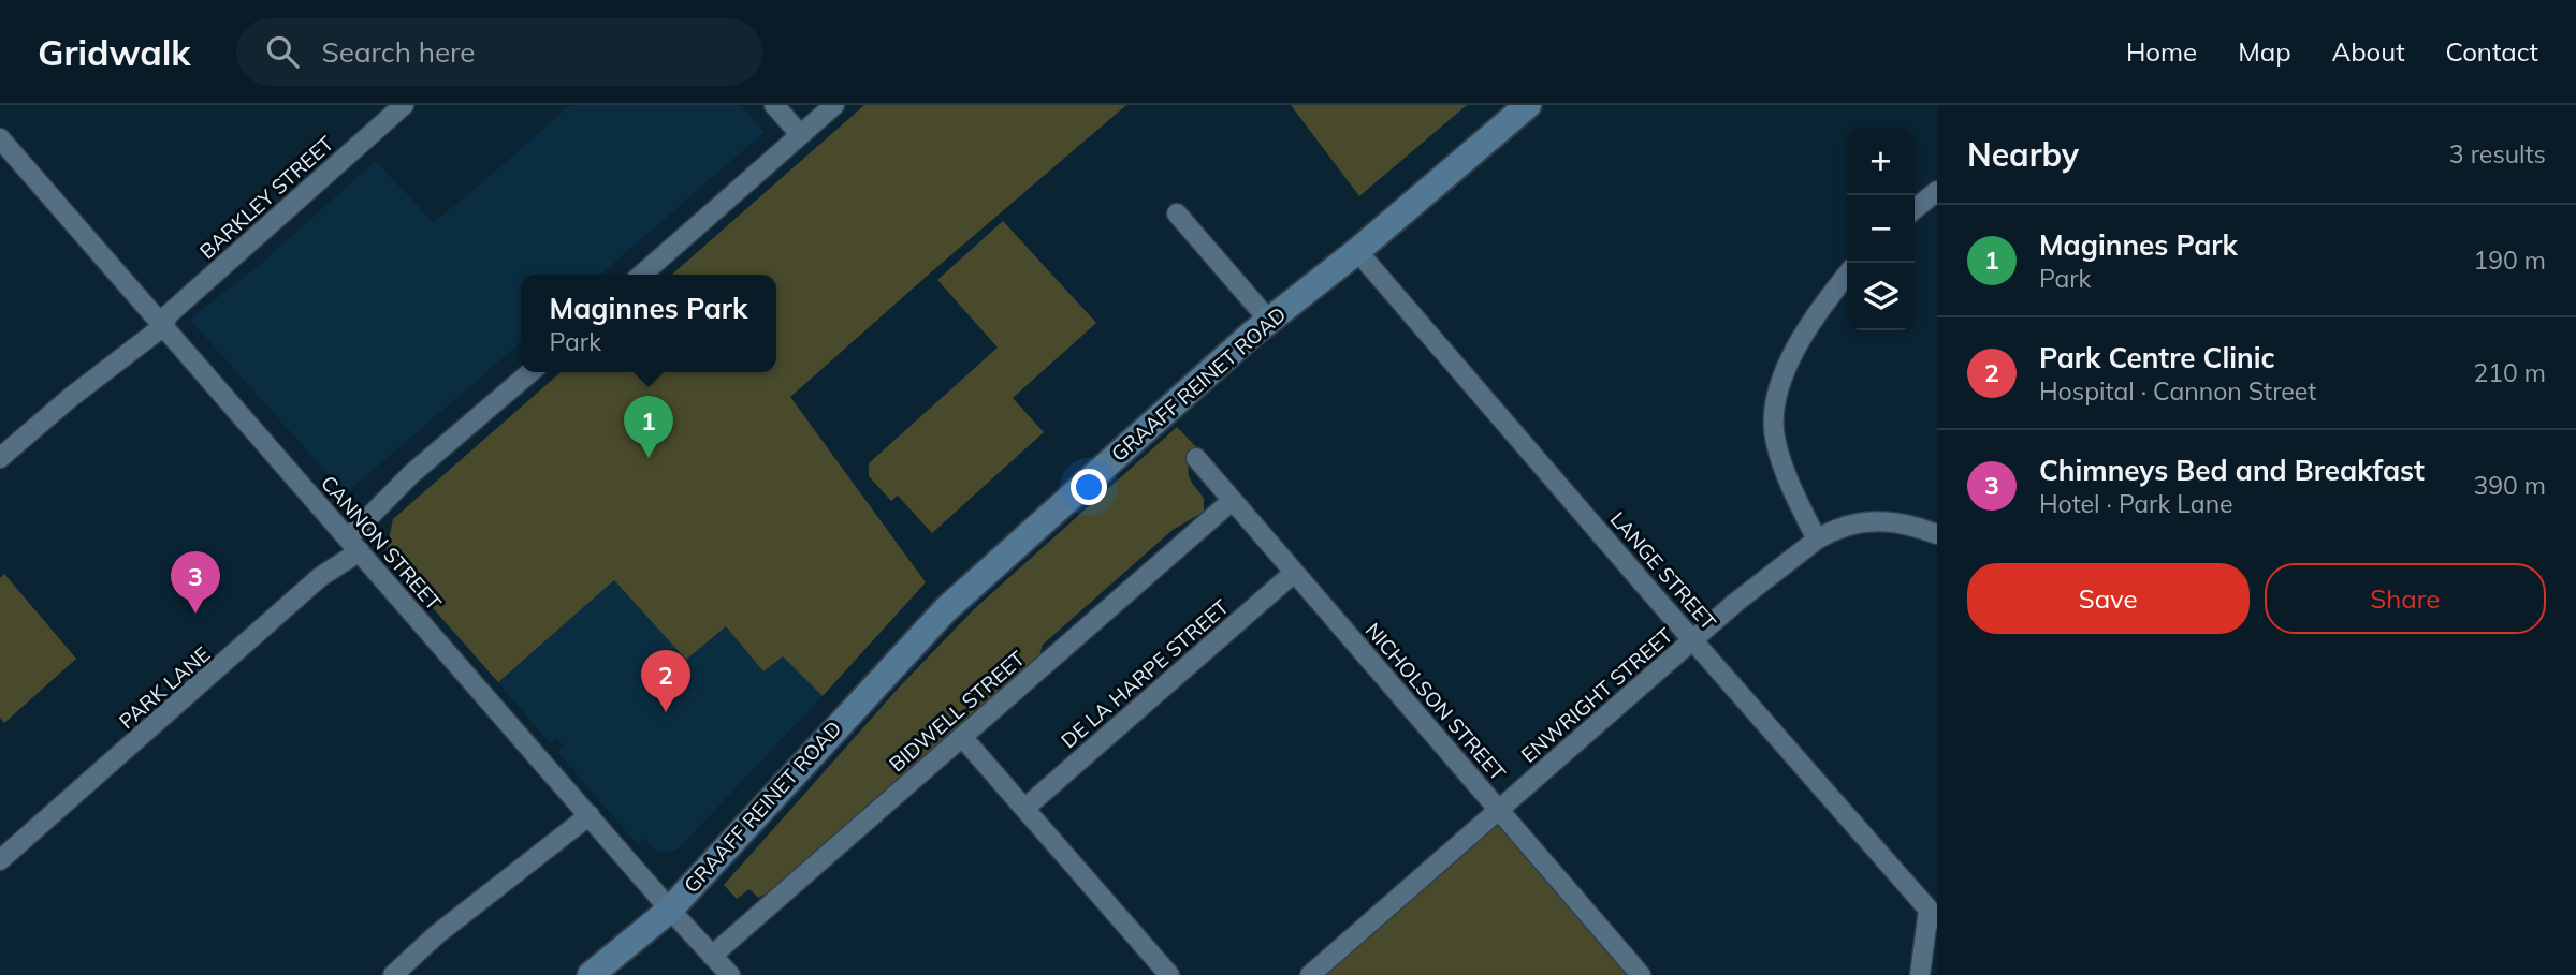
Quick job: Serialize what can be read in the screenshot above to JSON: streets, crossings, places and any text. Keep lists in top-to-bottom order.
{
  "streets": {
    "main road": ["GRAAFF REINET ROAD"],
    "street": [
      "BARKLEY STREET",
      "CANNON STREET",
      "LANGE STREET",
      "DE LA HARPE STREET",
      "PARK LANE",
      "ENWRIGHT STREET",
      "NICHOLSON STREET",
      "BIDWELL STREET"
    ]
  },
  "crossings": [
    ["BARKLEY STREET", "CANNON STREET"],
    ["GRAAFF REINET ROAD", "CANNON STREET"],
    ["GRAAFF REINET ROAD", "LANGE STREET"],
    ["CANNON STREET", "PARK LANE"],
    ["CANNON STREET", "BIDWELL STREET"],
    ["LANGE STREET", "ENWRIGHT STREET"],
    ["DE LA HARPE STREET", "NICHOLSON STREET"],
    ["ENWRIGHT STREET", "NICHOLSON STREET"],
    ["NICHOLSON STREET", "BIDWELL STREET"]
  ],
  "page": {
    "header": "Gridwalk",
    "search": "Search here",
    "nav": [
      "Home",
      "Map",
      "About",
      "Contact"
    ],
    "heading": ["Nearby", "3 results"],
    "map_buttons": ["+", "−"],
    "list": [
      {
        "mark": "1",
        "name": "Maginnes Park",
        "note": "Park",
        "value": "190 m"
      },
      {
        "mark": "2",
        "name": "Park Centre Clinic",
        "note": "Hospital · Cannon Street",
        "value": "210 m"
      },
      {
        "mark": "3",
        "name": "Chimneys Bed and Breakfast",
        "note": "Hotel · Park Lane",
        "value": "390 m"
      }
    ],
    "popup": ["Maginnes Park", "Park"],
    "pins": ["1", "3", "2"],
    "buttons": ["Save", "Share"]
  }
}
